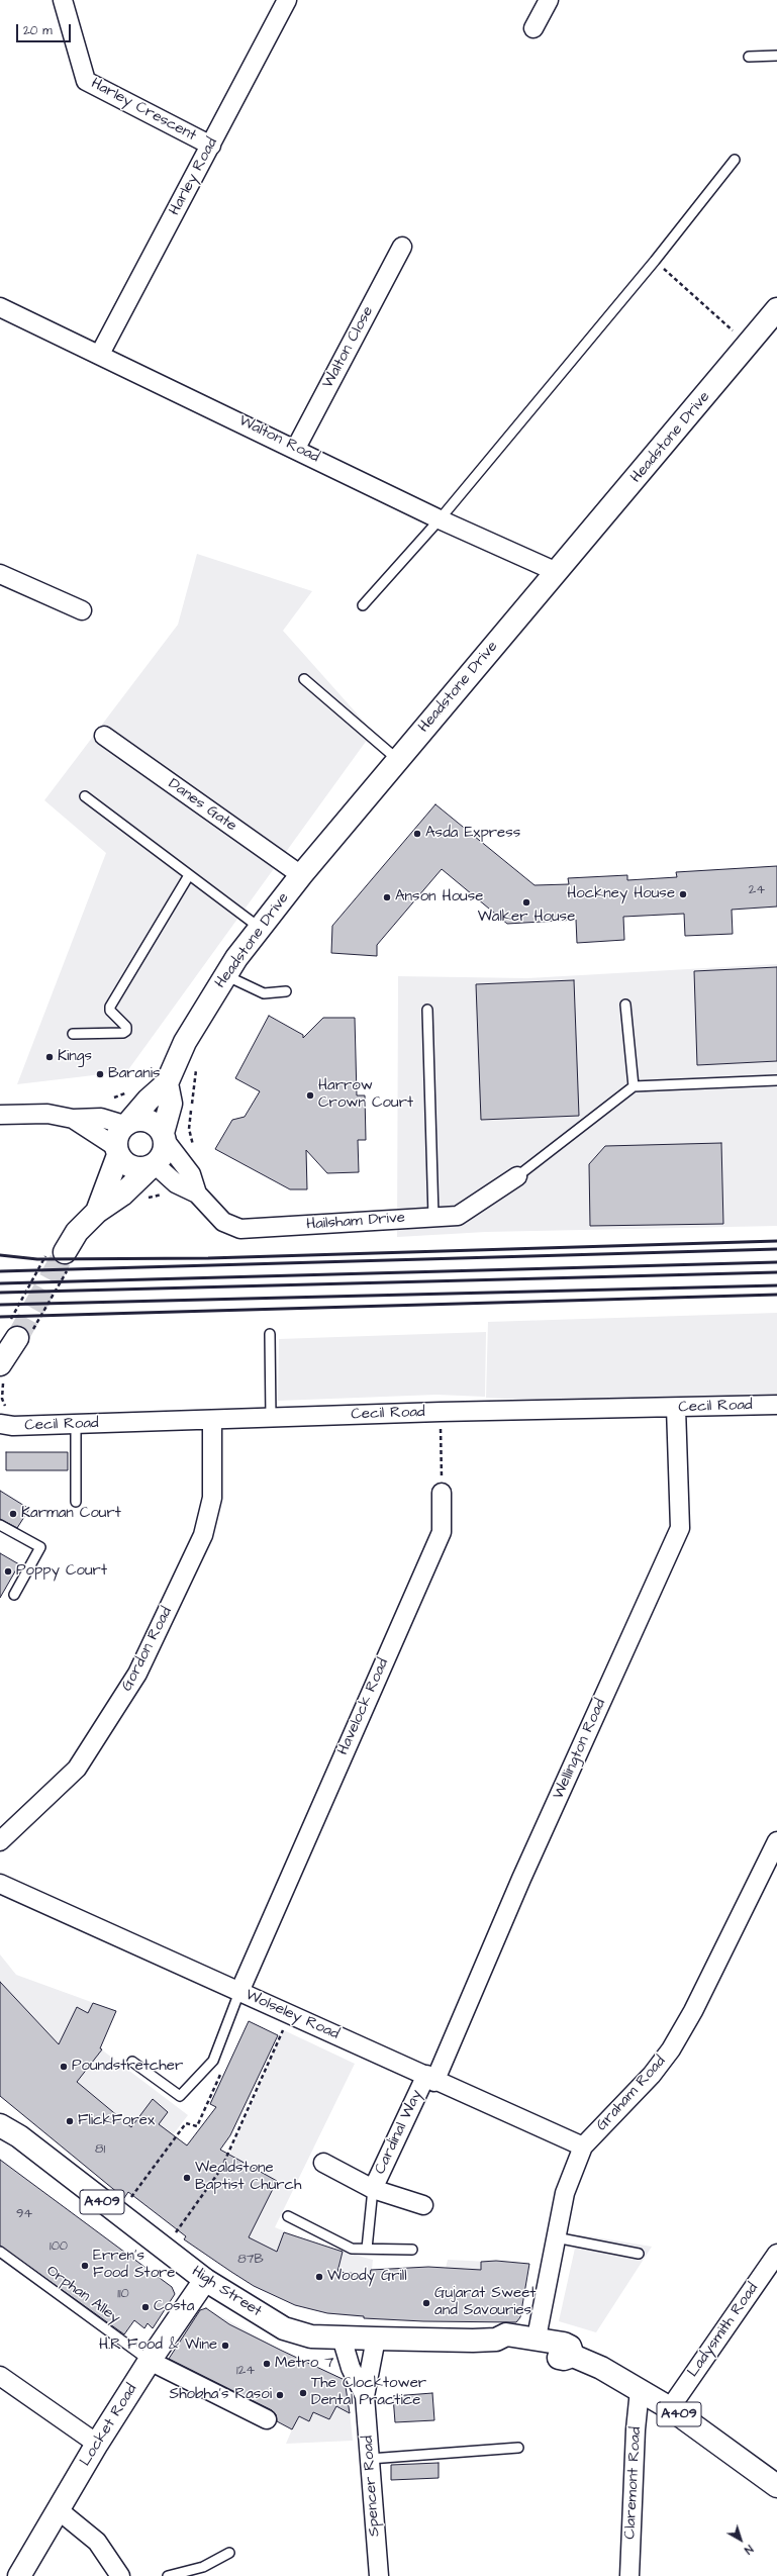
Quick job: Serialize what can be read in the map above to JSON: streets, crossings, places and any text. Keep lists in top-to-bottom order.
{
  "streets": {
    "street": [
      "Harley Crescent",
      "Harley Road",
      "Walton Close",
      "Headstone Drive",
      "Walton Road",
      "Danes Gate",
      "Hailsham Drive",
      "Cecil Road",
      "Gordon Road",
      "Havelock Road",
      "Wellington Road",
      "Wolseley Road",
      "Graham Road",
      "Cardinal Way",
      "A409",
      "High Street",
      "Ladysmith Road",
      "Locket Road",
      "Claremont Road",
      "Spencer Road"
    ],
    "lane": ["Orphan Alley"]
  },
  "crossings": [
    ["Harley Crescent", "Harley Road"],
    ["Harley Road", "Walton Road"],
    ["Walton Close", "Walton Road"],
    ["Headstone Drive", "Walton Road"],
    ["Headstone Drive", "Danes Gate"],
    ["Headstone Drive", "Hailsham Drive"],
    ["Cecil Road", "Gordon Road"],
    ["Cecil Road", "Wellington Road"],
    ["Havelock Road", "Wolseley Road"],
    ["Wellington Road", "Wolseley Road"],
    ["Wellington Road", "Cardinal Way"],
    ["Wolseley Road", "Graham Road"],
    ["Wolseley Road", "Cardinal Way"],
    ["Graham Road", "High Street"],
    ["High Street", "Ladysmith Road"],
    ["High Street", "Locket Road"],
    ["High Street", "Claremont Road"],
    ["High Street", "Spencer Road"],
    ["Orphan Alley", "Locket Road"]
  ],
  "places": [
    "Asda Express",
    "Hockney House",
    "Anson House",
    "Walker House",
    "Kings",
    "Baranis",
    "Harrow Crown Court",
    "Karman Court",
    "Poppy Court",
    "Poundstretcher",
    "FlickForex",
    "Wealdstone Baptist Church",
    "Erren's Food Store",
    "Woody Grill",
    "Gujarat Sweet and Savouries",
    "Costa",
    "H.R Food & Wine",
    "Metro 7",
    "The Clocktower Dental Practice",
    "Shobha's Rasoi"
  ],
  "house_numbers": [
    "24",
    "81",
    "94",
    "100",
    "87B",
    "110",
    "124"
  ],
  "scale_bar": "20 m",
  "north": "bottom right"
}
